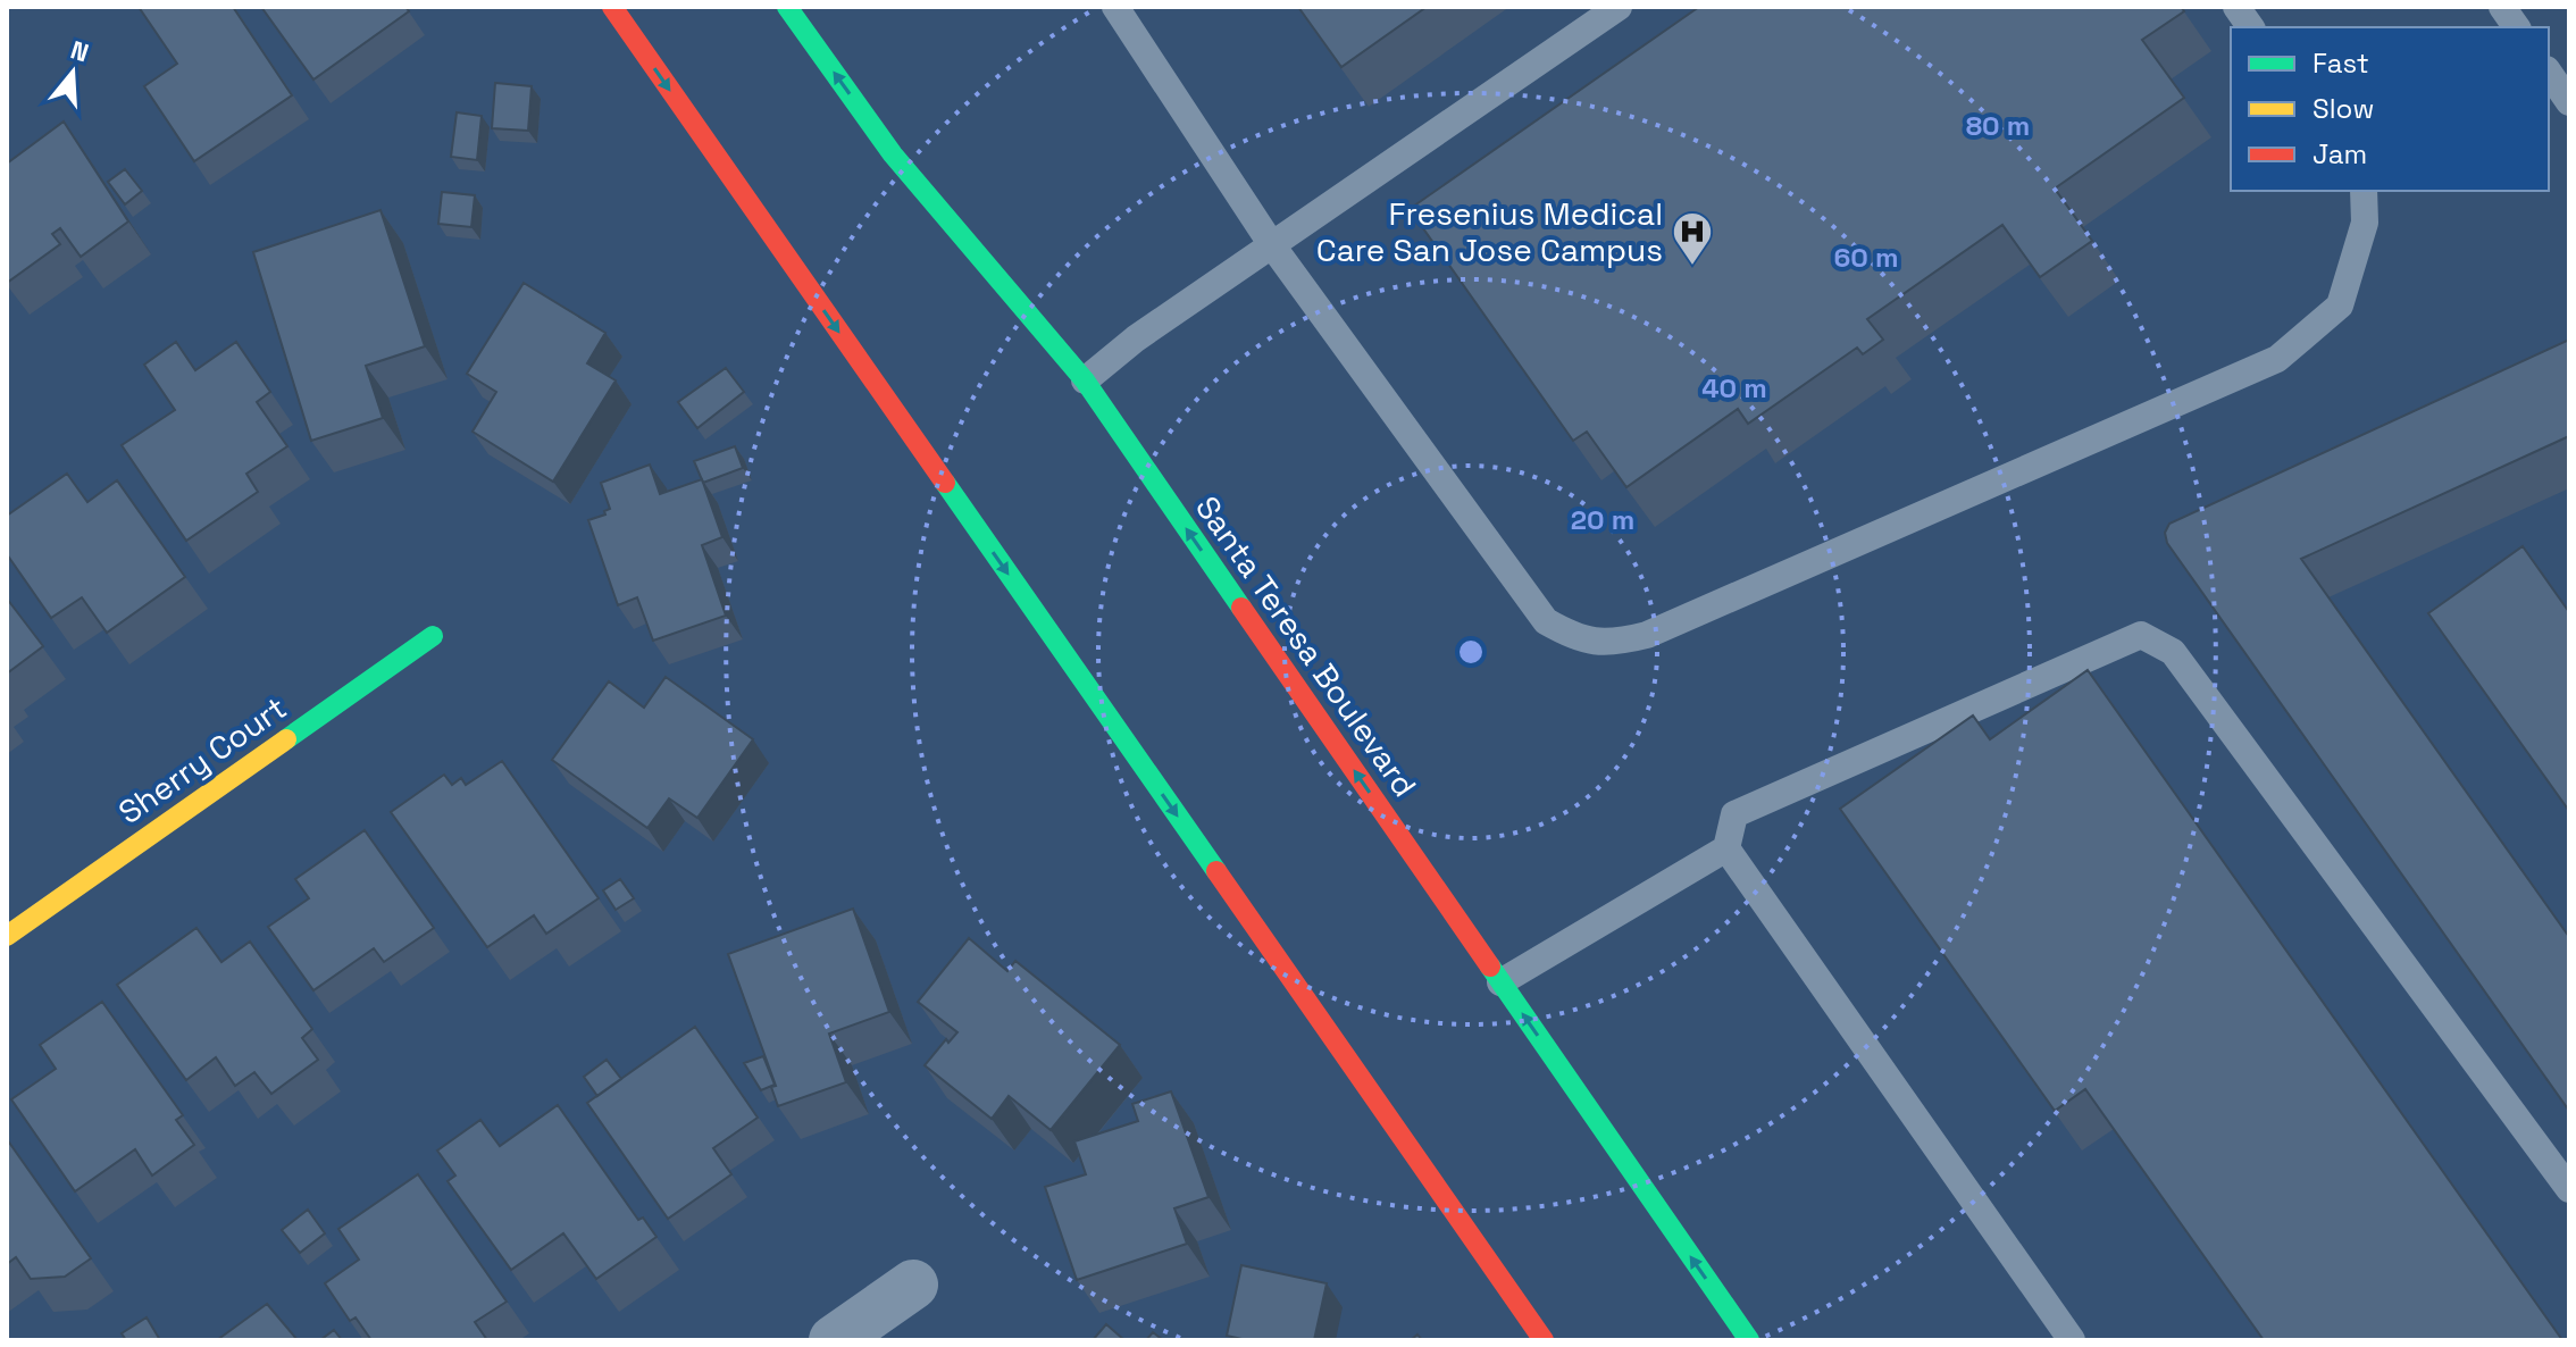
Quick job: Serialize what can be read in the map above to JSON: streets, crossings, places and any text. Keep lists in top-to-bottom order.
{
  "streets": {
    "main road": ["Santa Teresa Boulevard", "Sherry Court"]
  },
  "places": {
    "hospital": ["Fresenius Medical Care San Jose Campus"]
  },
  "legend": ["Fast", "Slow", "Jam"],
  "north": "top",
  "rings": [
    "80 m",
    "60 m",
    "40 m",
    "20 m"
  ]
}
